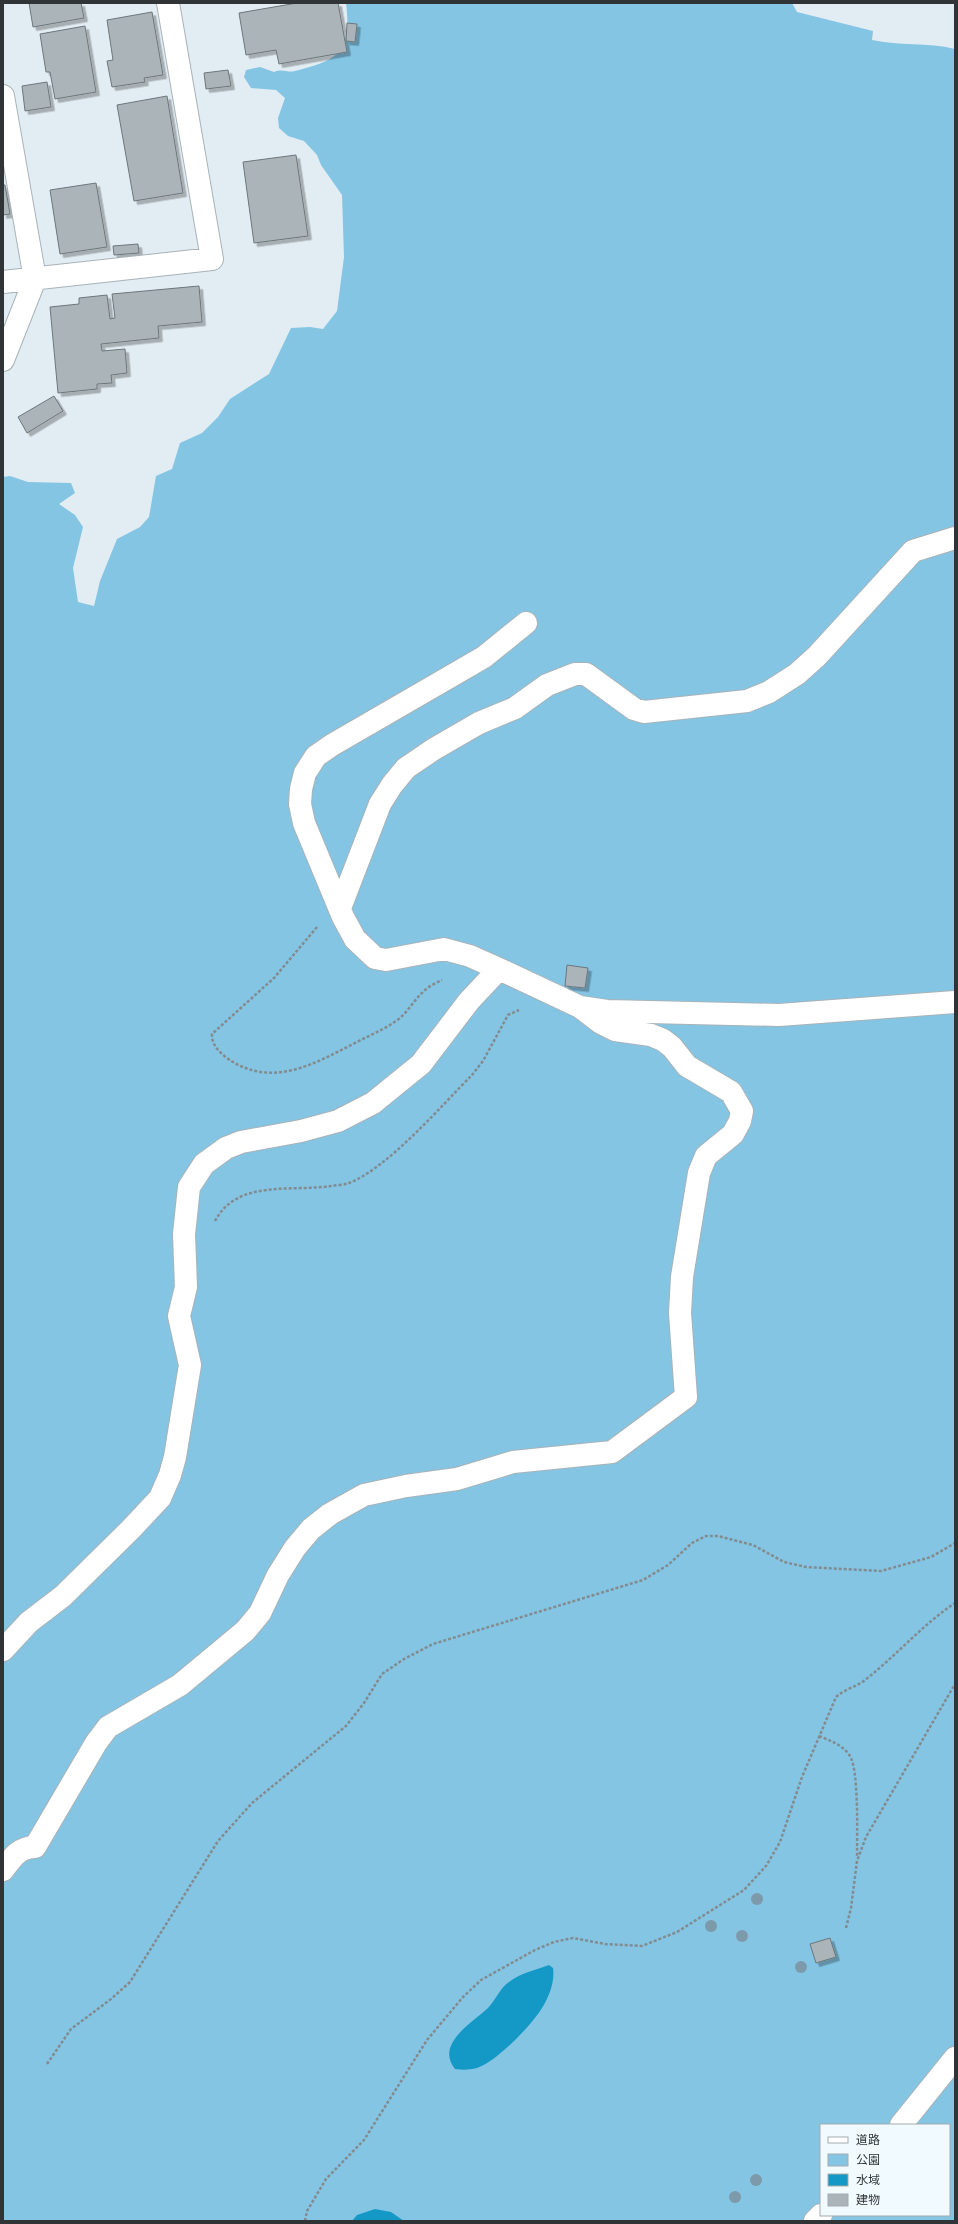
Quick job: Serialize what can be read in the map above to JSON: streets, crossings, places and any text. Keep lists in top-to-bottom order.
{
  "legend": [
    "道路",
    "公園",
    "水域",
    "建物"
  ]
}
